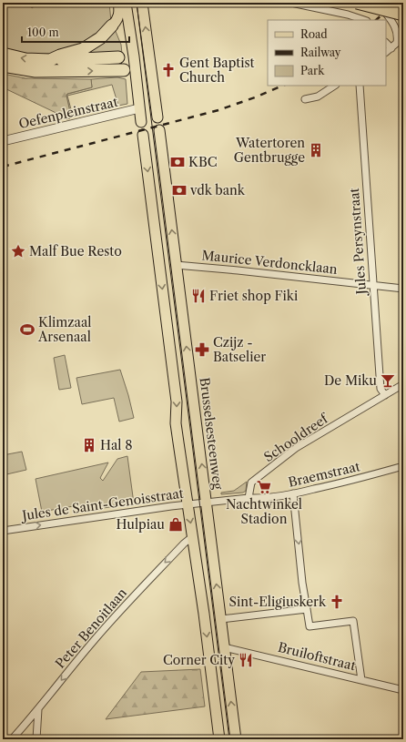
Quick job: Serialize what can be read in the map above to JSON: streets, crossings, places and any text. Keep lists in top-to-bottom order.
{
  "streets": {
    "main road": ["Brusselsesteenweg"],
    "street": [
      "Oefenpleinstraat",
      "Jules Persynstraat",
      "Maurice Verdoncklaan",
      "Schooldreef",
      "Braemstraat",
      "Jules de Saint-Genoisstraat",
      "Peter Benoitlaan",
      "Bruiloftstraat"
    ]
  },
  "crossings": [
    ["Jules Persynstraat", "Maurice Verdoncklaan"],
    ["Jules Persynstraat", "Schooldreef"],
    ["Maurice Verdoncklaan", "Brusselsesteenweg"],
    ["Brusselsesteenweg", "Jules de Saint-Genoisstraat"],
    ["Brusselsesteenweg", "Bruiloftstraat"],
    ["Schooldreef", "Braemstraat"]
  ],
  "one_way": ["Jules de Saint-Genoisstraat", "Peter Benoitlaan"],
  "places": {
    "church": ["Gent Baptist Church", "Sint-Eligiuskerk"],
    "building": ["Watertoren Gentbrugge", "Hal 8"],
    "bank": ["KBC", "vdk bank"],
    "place": ["Malf Bue Resto"],
    "restaurant": ["Friet shop Fiki", "Corner City"],
    "sports": ["Klimzaal Arsenaal"],
    "pharmacy": ["Czijz - Batselier"],
    "bar": ["De Miku"],
    "supermarket": ["Nachtwinkel Stadion"],
    "shop": ["Hulpiau"]
  },
  "legend": ["Road", "Railway", "Park"],
  "scale_bar": "100 m"
}
